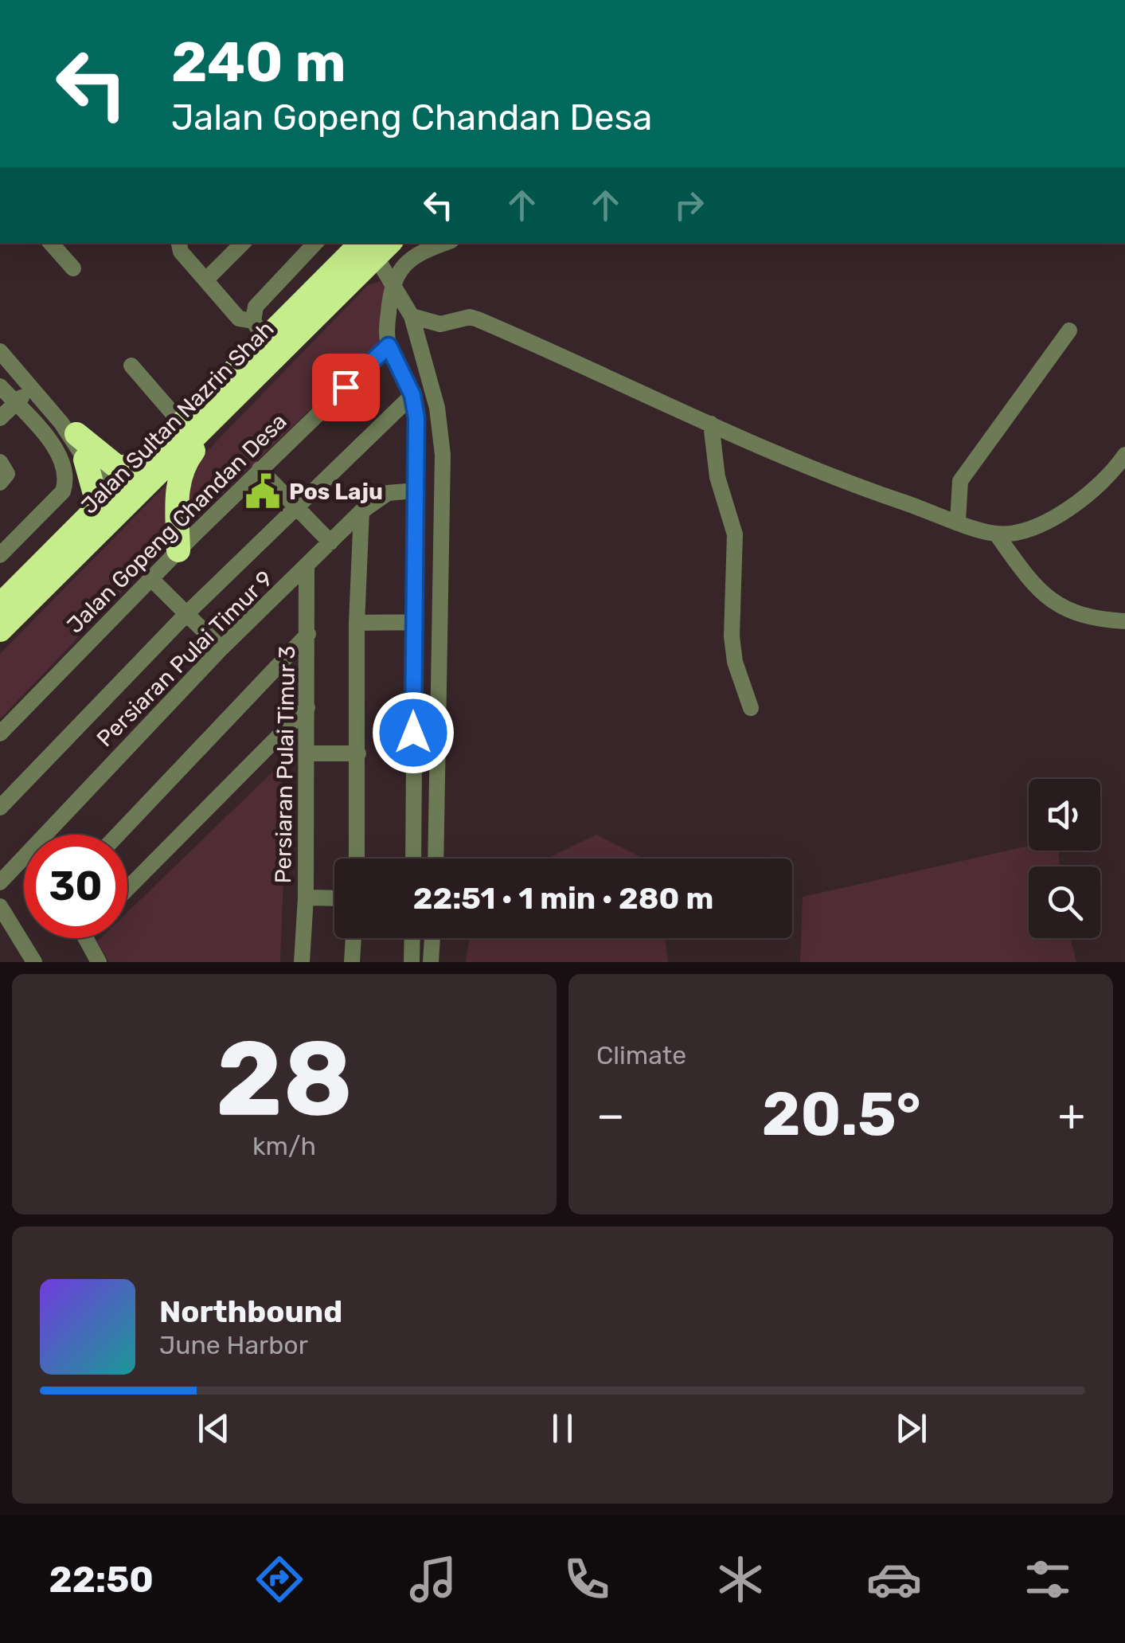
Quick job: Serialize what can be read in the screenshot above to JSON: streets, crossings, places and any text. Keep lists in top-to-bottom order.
{
  "streets": {
    "highway": ["Jalan Sultan Nazrin Shah"],
    "street": ["Jalan Gopeng Chandan Desa", "Persiaran Pulai Timur 9", "Persiaran Pulai Timur 3"]
  },
  "crossings": [
    ["Persiaran Pulai Timur 9", "Persiaran Pulai Timur 3"]
  ],
  "places": {
    "public building": ["Pos Laju"]
  },
  "page": {
    "turn": ["240 m", "Jalan Gopeng Chandan Desa"],
    "limit": "30",
    "trip": "22:51 · 1 min · 280 m",
    "tile": [
      ["28", "km/h"],
      "Climate"
    ],
    "heat": ["−", "20.5°", "+"],
    "song": ["Northbound", "June Harbor"],
    "tabs": "22:50"
  }
}
